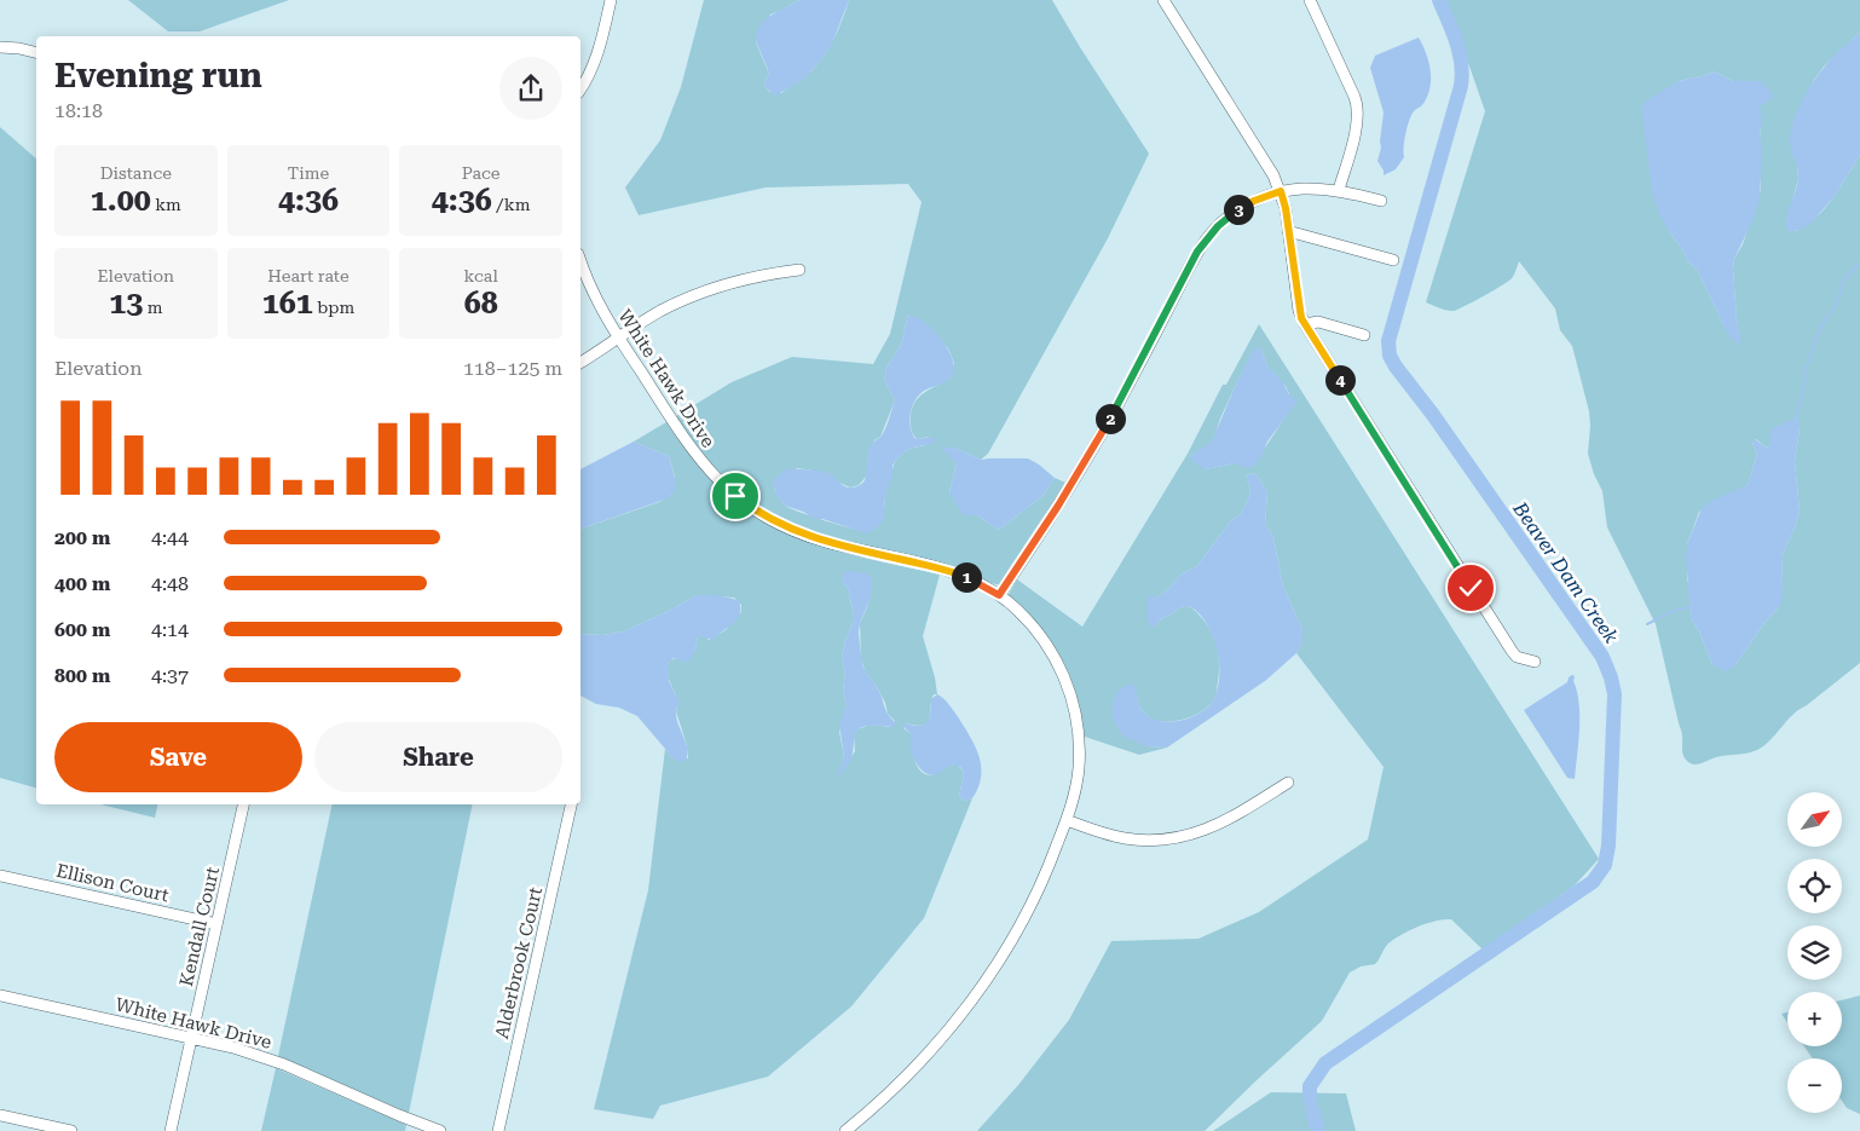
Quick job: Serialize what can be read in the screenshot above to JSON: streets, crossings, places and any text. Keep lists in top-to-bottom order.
{
  "streets": {
    "street": [
      "White Hawk Drive",
      "Ellison Court",
      "Kendall Court",
      "Alderbrook Court"
    ]
  },
  "crossings": [
    ["White Hawk Drive", "Kendall Court"],
    ["Ellison Court", "Kendall Court"]
  ],
  "water": ["Beaver Dam Creek"],
  "north": "top right",
  "page": {
    "heading": ["Evening run", "18:18"],
    "stats": [
      ["Distance", "1.00 km"],
      ["Time", "4:36"],
      ["Pace", "4:36 /km"],
      ["Elevation", "13 m"],
      ["Heart rate", "161 bpm"],
      ["kcal", "68"]
    ],
    "pins": [
      "3",
      "4",
      "2",
      "1"
    ],
    "chart": ["Elevation", "118–125 m"],
    "list": [
      {
        "name": "200 m",
        "note": "4:44"
      },
      {
        "name": "400 m",
        "note": "4:48"
      },
      {
        "name": "600 m",
        "note": "4:14"
      },
      {
        "name": "800 m",
        "note": "4:37"
      }
    ],
    "buttons": ["Save", "Share"],
    "map_buttons": ["+", "−"]
  }
}
